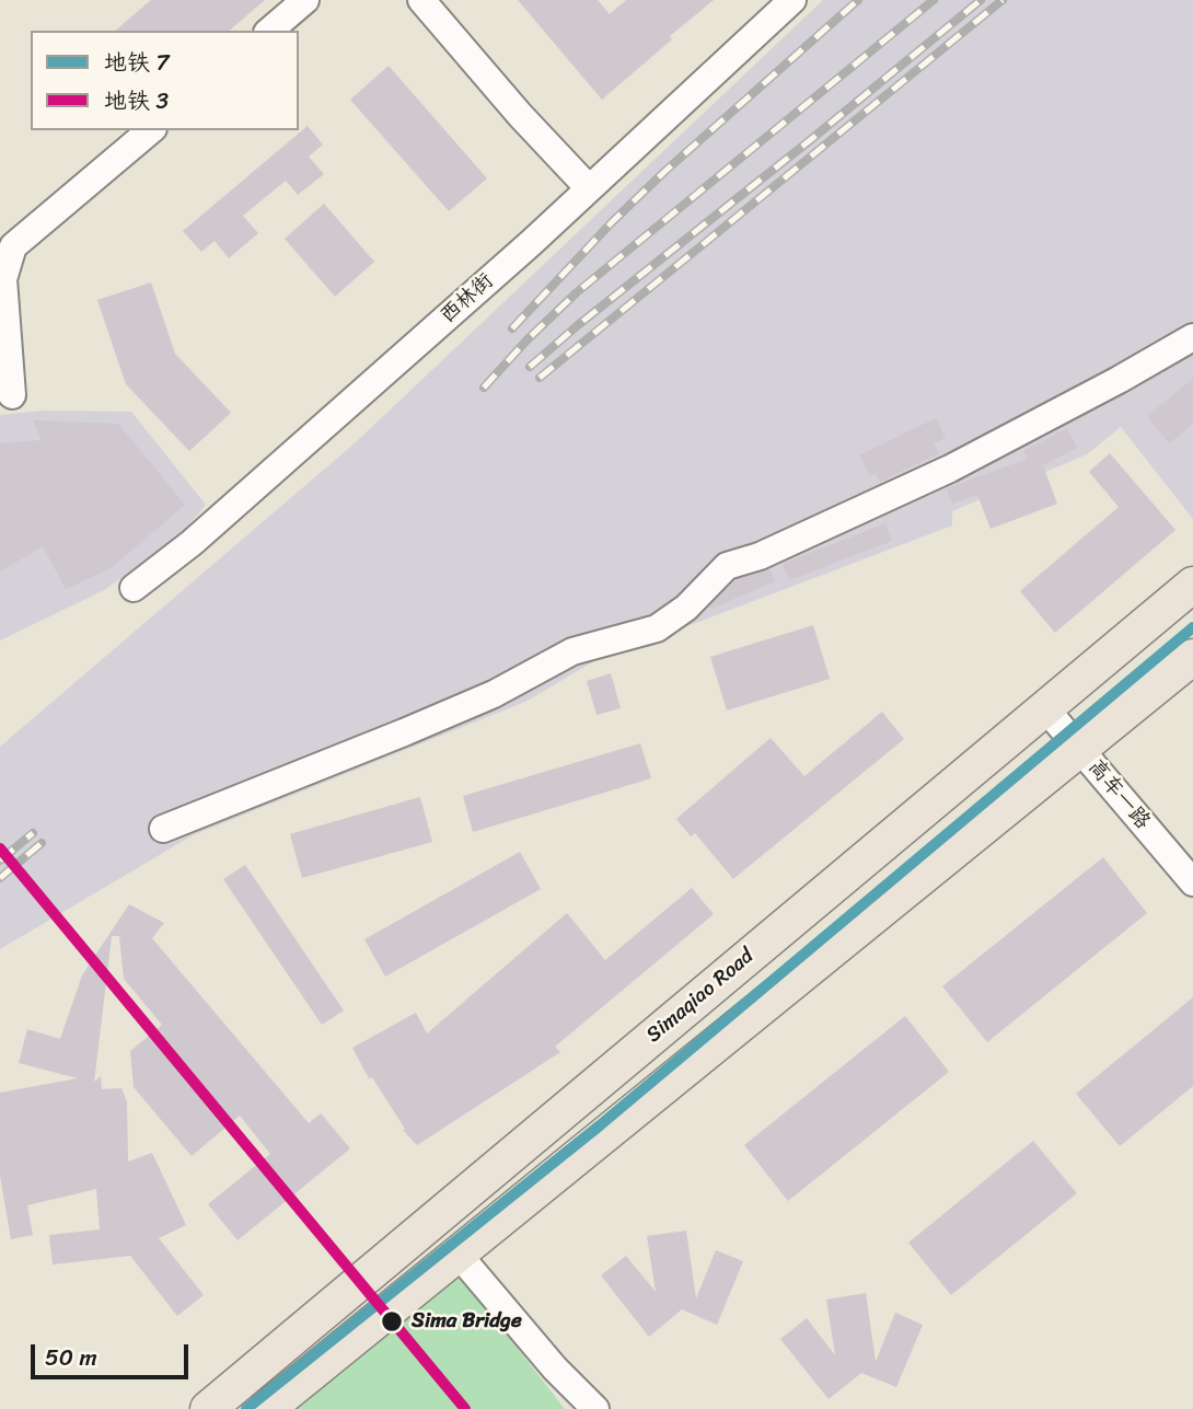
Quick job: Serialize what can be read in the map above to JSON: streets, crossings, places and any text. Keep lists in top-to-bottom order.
{
  "streets": {
    "main road": ["Simaqiao Road"],
    "street": ["西林街", "高车一路"]
  },
  "crossings": [
    ["高车一路", "Simaqiao Road"]
  ],
  "places": ["Sima Bridge"],
  "lines": ["metro line 7", "metro line 3"],
  "legend": ["地铁 7", "地铁 3"],
  "scale_bar": "50 m"
}
